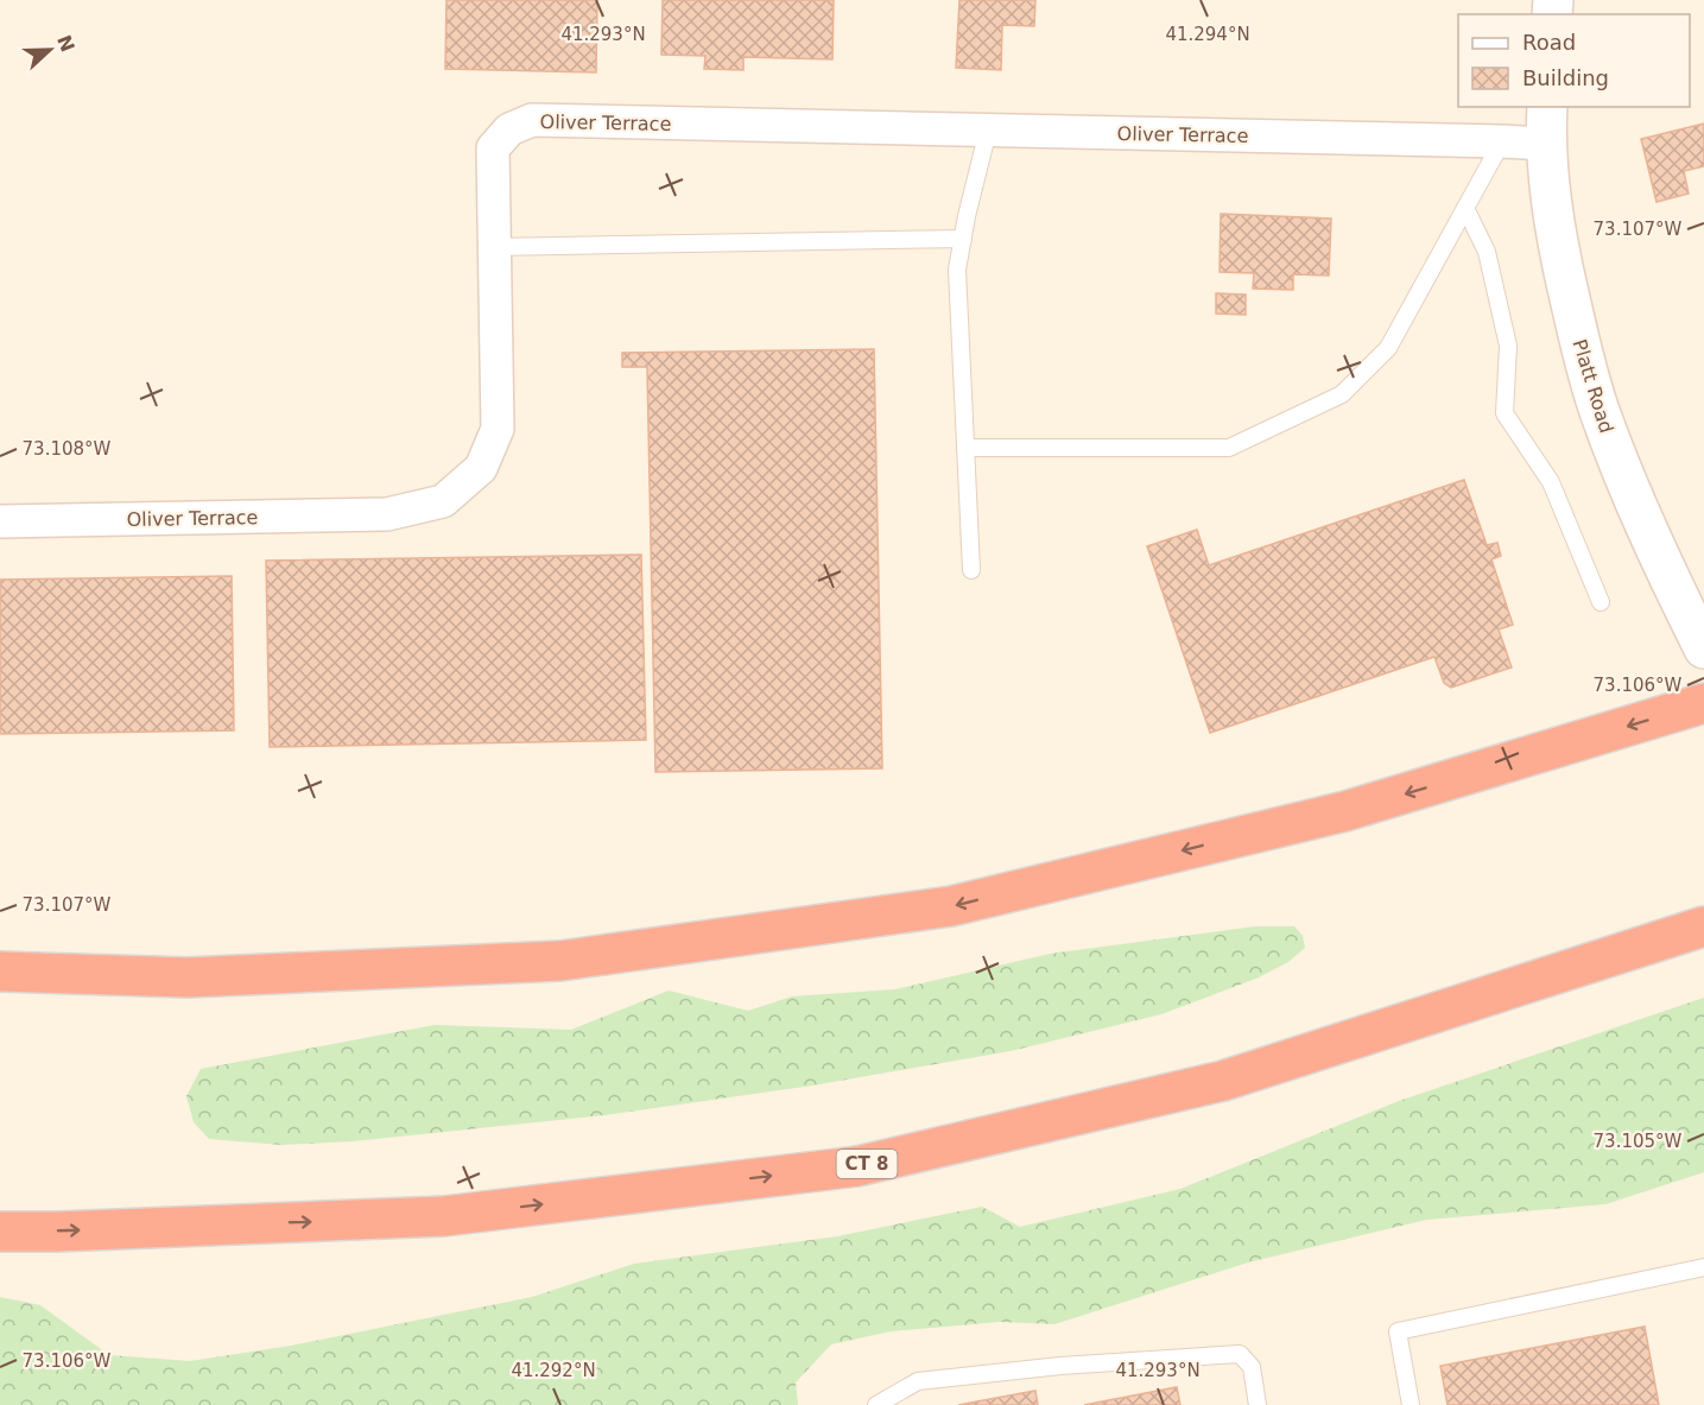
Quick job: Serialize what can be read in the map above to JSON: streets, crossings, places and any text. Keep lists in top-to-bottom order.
{
  "streets": {
    "highway": ["CT 8"],
    "street": ["Oliver Terrace", "Platt Road"]
  },
  "crossings": [
    ["Oliver Terrace", "Platt Road"]
  ],
  "legend": ["Road", "Building"],
  "north": "right",
  "coordinates": [
    "41.293°N",
    "41.294°N",
    "73.107°W",
    "73.108°W",
    "73.106°W",
    "73.105°W",
    "41.292°N"
  ]
}
